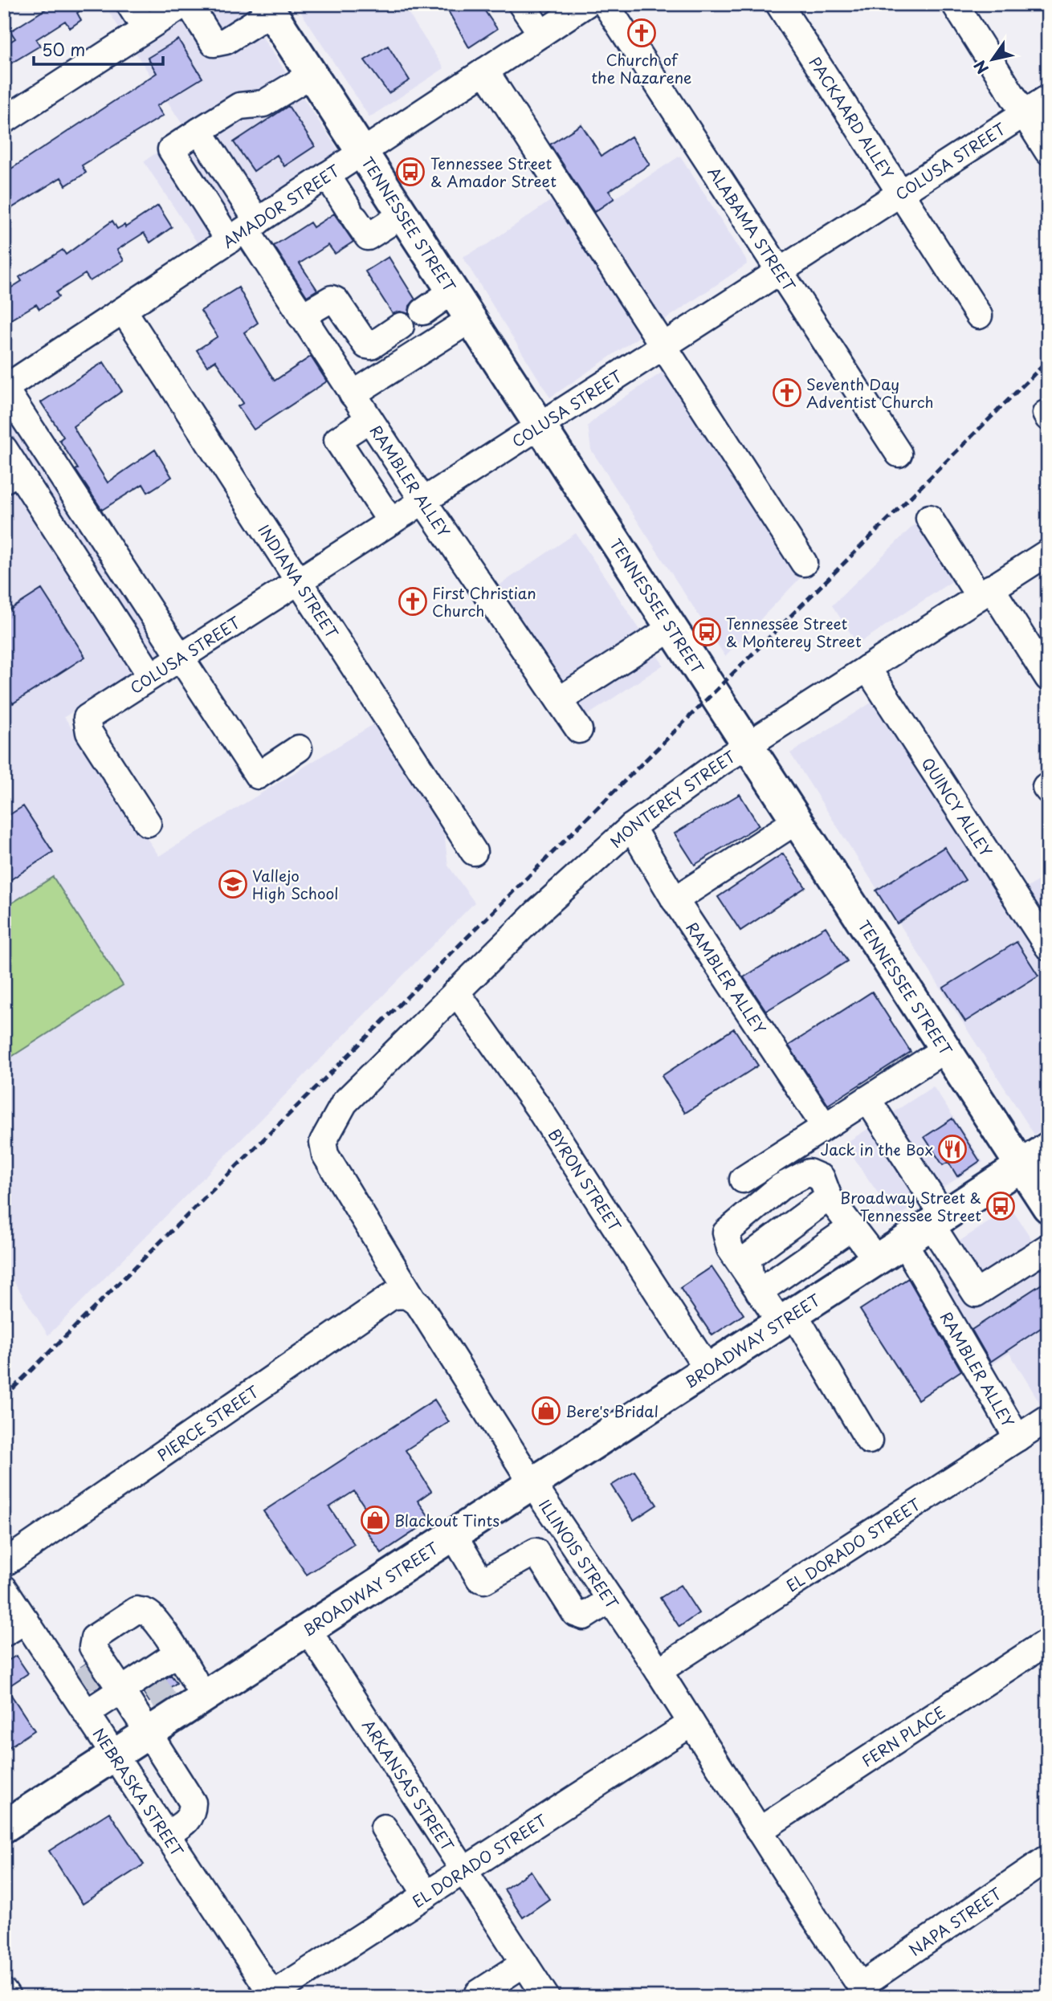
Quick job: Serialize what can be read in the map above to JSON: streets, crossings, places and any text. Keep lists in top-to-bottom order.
{
  "streets": {
    "main road": ["TENNESSEE STREET", "BROADWAY STREET"],
    "street": [
      "PACKAARD ALLEY",
      "COLUSA STREET",
      "AMADOR STREET",
      "ALABAMA STREET",
      "RAMBLER ALLEY",
      "INDIANA STREET",
      "MONTEREY STREET",
      "QUINCY ALLEY",
      "BYRON STREET",
      "PIERCE STREET",
      "EL DORADO STREET",
      "ILLINOIS STREET",
      "FERN PLACE",
      "ARKANSAS STREET",
      "NEBRASKA STREET",
      "NAPA STREET"
    ]
  },
  "crossings": [
    ["PACKAARD ALLEY", "COLUSA STREET"],
    ["COLUSA STREET", "TENNESSEE STREET"],
    ["COLUSA STREET", "ALABAMA STREET"],
    ["COLUSA STREET", "RAMBLER ALLEY"],
    ["COLUSA STREET", "INDIANA STREET"],
    ["AMADOR STREET", "TENNESSEE STREET"],
    ["AMADOR STREET", "RAMBLER ALLEY"],
    ["AMADOR STREET", "INDIANA STREET"],
    ["TENNESSEE STREET", "MONTEREY STREET"],
    ["TENNESSEE STREET", "BROADWAY STREET"],
    ["RAMBLER ALLEY", "MONTEREY STREET"],
    ["RAMBLER ALLEY", "BROADWAY STREET"],
    ["RAMBLER ALLEY", "EL DORADO STREET"],
    ["MONTEREY STREET", "QUINCY ALLEY"],
    ["MONTEREY STREET", "BYRON STREET"],
    ["MONTEREY STREET", "ILLINOIS STREET"],
    ["BYRON STREET", "BROADWAY STREET"],
    ["BROADWAY STREET", "ILLINOIS STREET"],
    ["BROADWAY STREET", "ARKANSAS STREET"],
    ["BROADWAY STREET", "NEBRASKA STREET"],
    ["PIERCE STREET", "ILLINOIS STREET"],
    ["EL DORADO STREET", "ILLINOIS STREET"],
    ["EL DORADO STREET", "ARKANSAS STREET"],
    ["EL DORADO STREET", "NEBRASKA STREET"],
    ["ILLINOIS STREET", "FERN PLACE"],
    ["ILLINOIS STREET", "NAPA STREET"]
  ],
  "places": {
    "church": ["Church of the Nazarene", "Seventh Day Adventist Church", "First Christian Church"],
    "bus stop": ["Tennessee Street & Amador Street", "Tennessee Street & Monterey Street", "Broadway Street & Tennessee Street"],
    "school or university": ["Vallejo High School"],
    "restaurant": ["Jack in the Box"],
    "shop": ["Bere's Bridal", "Blackout Tints"]
  },
  "scale_bar": "50 m",
  "north": "bottom left"
}
